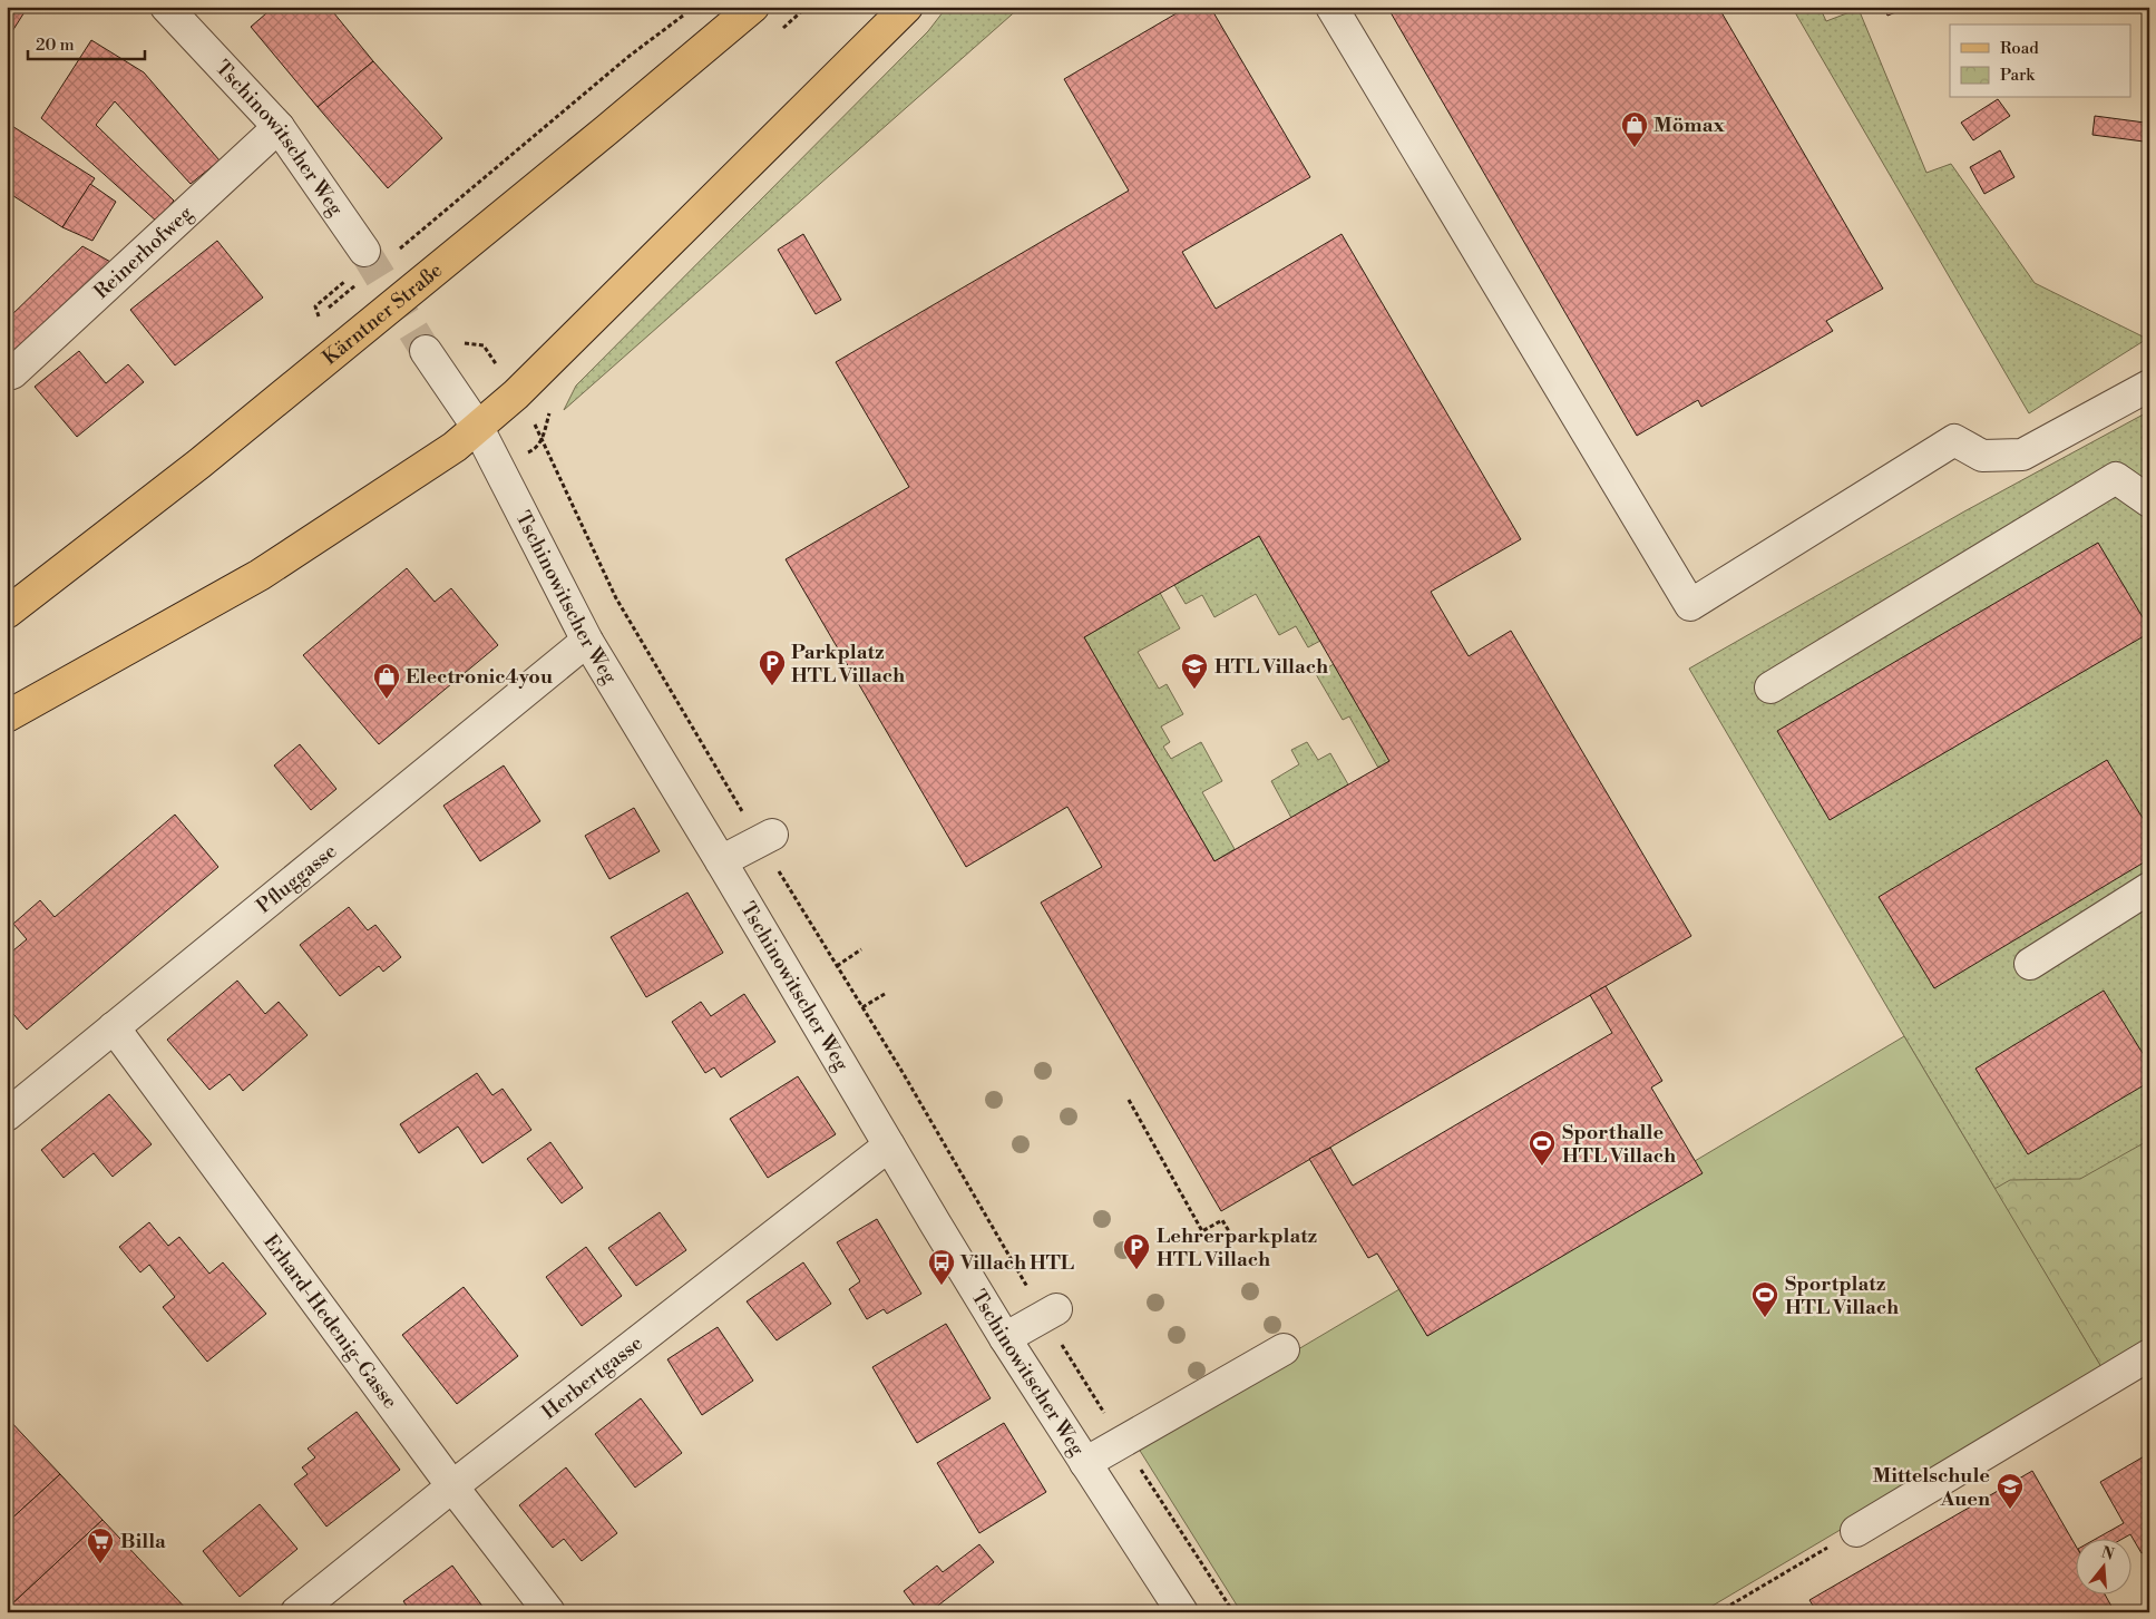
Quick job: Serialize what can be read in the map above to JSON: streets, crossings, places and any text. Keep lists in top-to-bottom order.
{
  "streets": {
    "main road": ["Kärntner Straße"],
    "street": [
      "Tschinowitscher Weg",
      "Reinerhofweg",
      "Pfluggasse",
      "Erhard-Hedenig-Gasse",
      "Herbertgasse"
    ]
  },
  "crossings": [
    ["Tschinowitscher Weg", "Reinerhofweg"],
    ["Tschinowitscher Weg", "Pfluggasse"],
    ["Tschinowitscher Weg", "Herbertgasse"],
    ["Pfluggasse", "Erhard-Hedenig-Gasse"],
    ["Erhard-Hedenig-Gasse", "Herbertgasse"]
  ],
  "places": {
    "shop": ["Mömax", "Electronic4you"],
    "parking": ["Parkplatz HTL Villach", "Lehrerparkplatz HTL Villach"],
    "school or university": ["HTL Villach", "Mittelschule Auen"],
    "sports": ["Sporthalle HTL Villach", "Sportplatz HTL Villach"],
    "bus stop": ["Villach HTL"],
    "supermarket": ["Billa"]
  },
  "legend": ["Road", "Park"],
  "scale_bar": "20 m",
  "north": "top"
}
